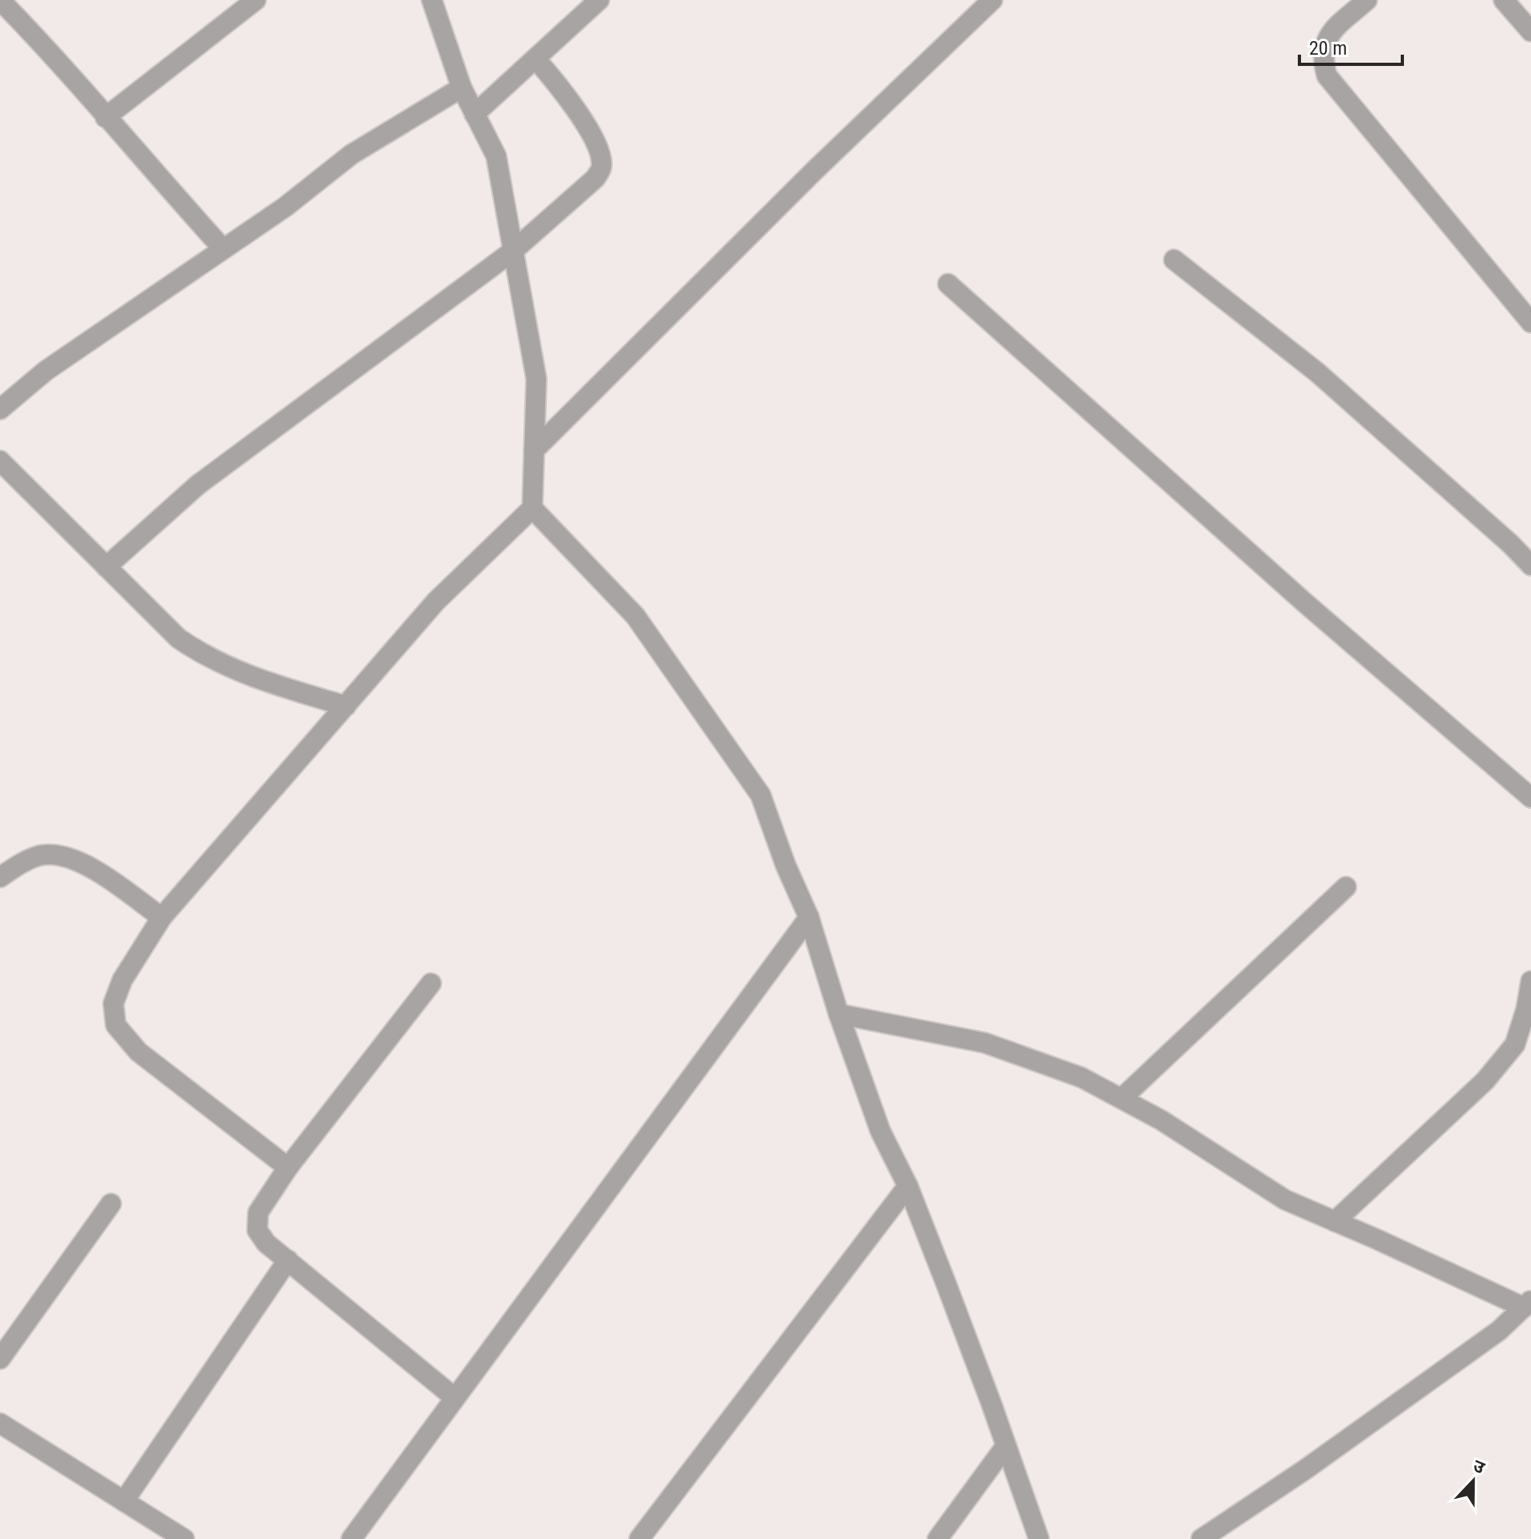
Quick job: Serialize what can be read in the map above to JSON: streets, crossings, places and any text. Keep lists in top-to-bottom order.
{
  "scale_bar": "20 m",
  "north": "top"
}
